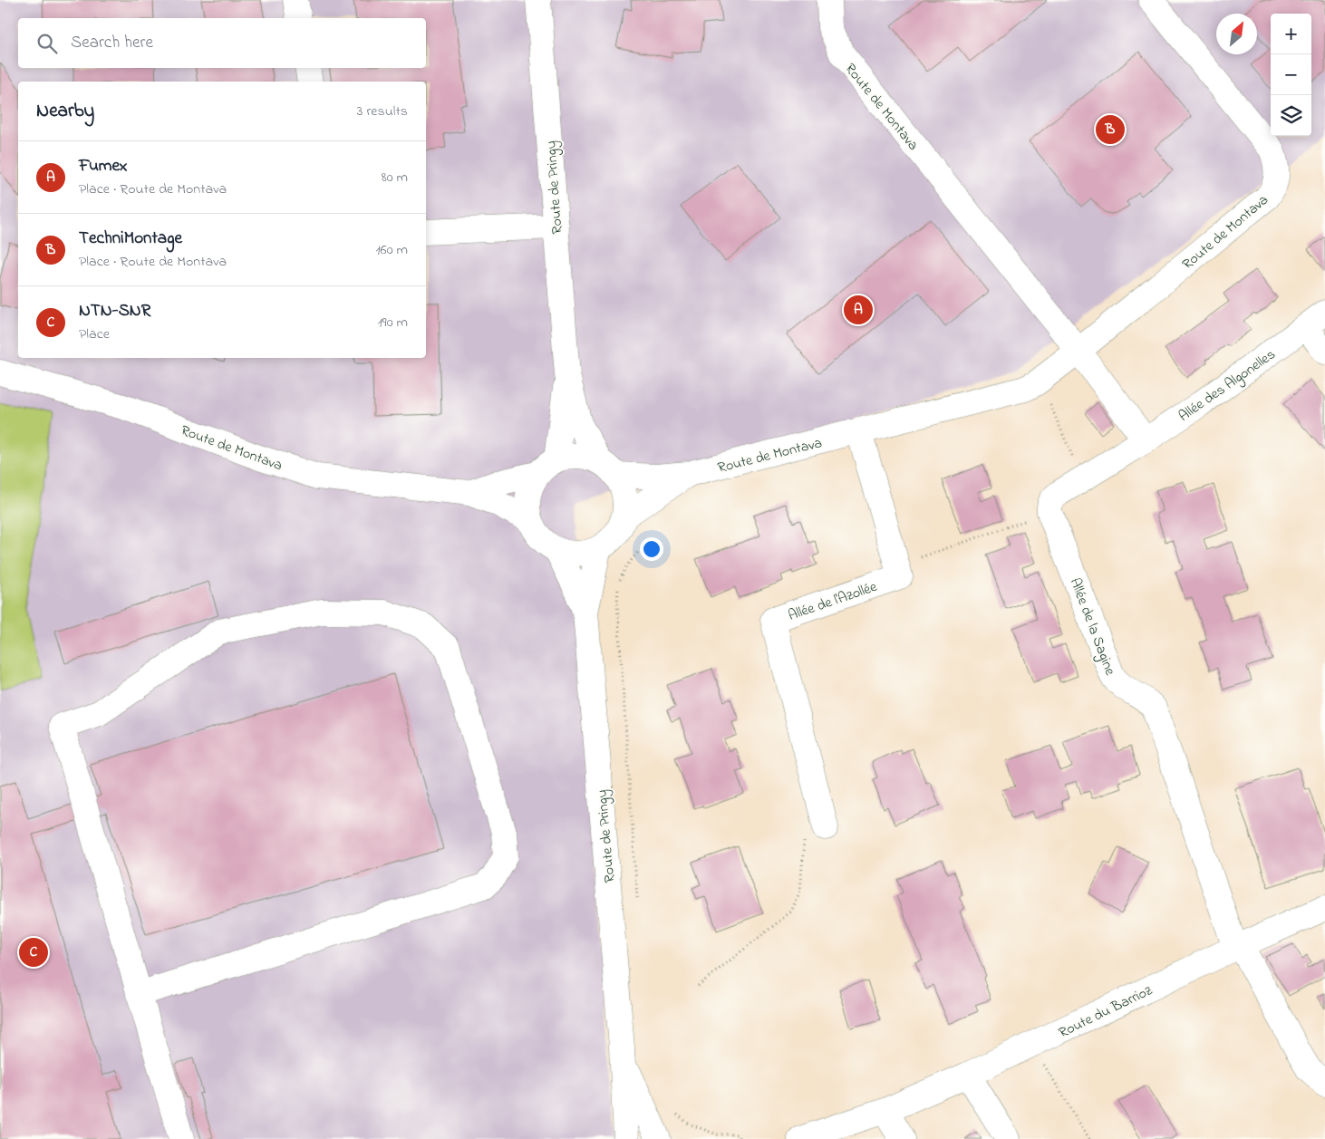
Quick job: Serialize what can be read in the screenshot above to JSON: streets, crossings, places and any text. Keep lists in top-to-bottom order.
{
  "streets": {
    "street": [
      "Route de Montava",
      "Route de Pringy",
      "Allée des Algonelles",
      "Allée de l'Azollée",
      "Allée de la Sagine",
      "Route du Barrioz"
    ]
  },
  "crossings": [
    ["Route de Montava", "Route de Pringy"],
    ["Allée de la Sagine", "Route du Barrioz"]
  ],
  "north": "top right",
  "page": {
    "map_buttons": ["+", "−"],
    "search": "Search here",
    "heading": ["Nearby", "3 results"],
    "pins": ["B", "A", "C"],
    "list": [
      {
        "mark": "A",
        "name": "Fumex",
        "note": "Place · Route de Montava",
        "value": "80 m"
      },
      {
        "mark": "B",
        "name": "TechniMontage",
        "note": "Place · Route de Montava",
        "value": "160 m"
      },
      {
        "mark": "C",
        "name": "NTN-SNR",
        "note": "Place",
        "value": "190 m"
      }
    ]
  }
}
